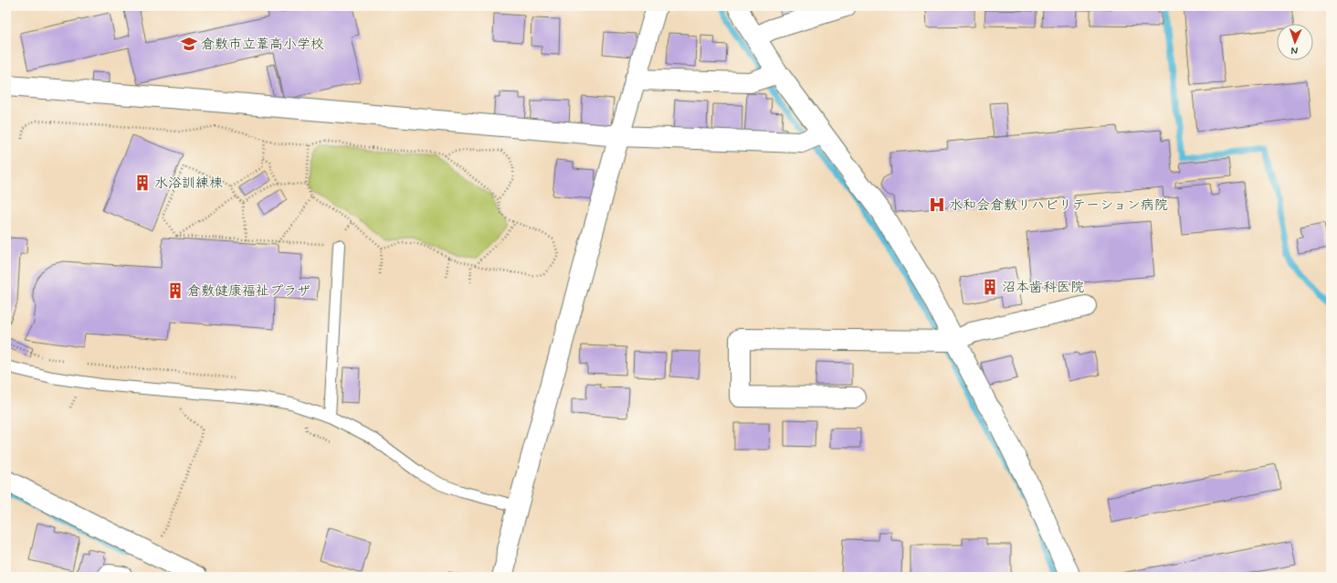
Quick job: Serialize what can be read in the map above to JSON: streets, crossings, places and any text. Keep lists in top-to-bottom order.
{
  "places": {
    "school or university": ["倉敷市立葦高小学校"],
    "building": ["水浴訓練棟", "沼本歯科医院", "倉敷健康福祉プラザ"],
    "hospital": ["水和会倉敷リハビリテーション病院"]
  },
  "north": "bottom"
}
